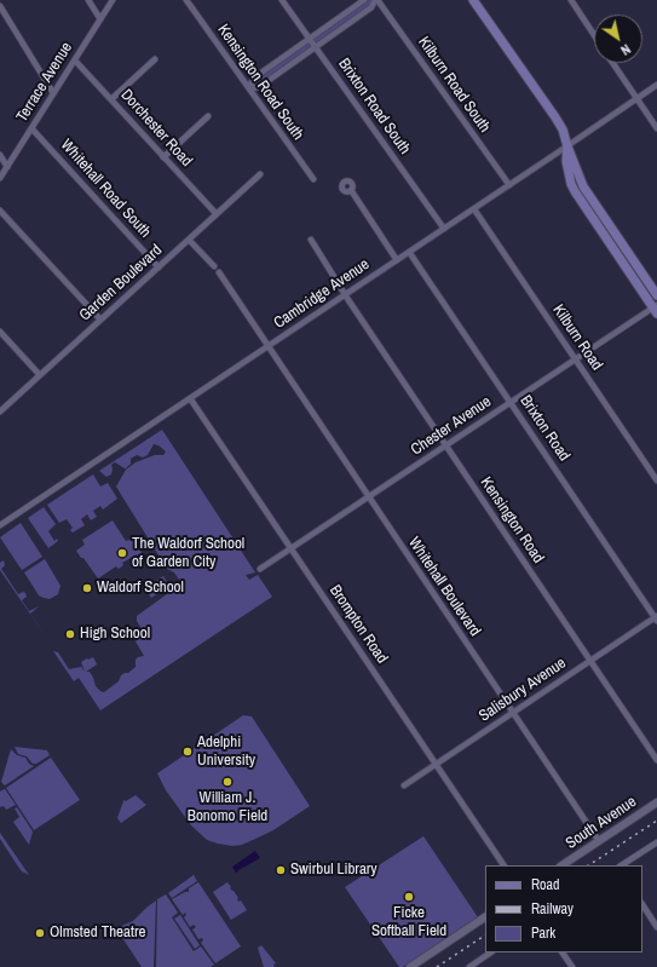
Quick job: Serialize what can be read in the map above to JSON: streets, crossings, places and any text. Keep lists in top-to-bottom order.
{
  "streets": {
    "street": [
      "Terrace Avenue",
      "Kensington Road South",
      "Kilburn Road South",
      "Brixton Road South",
      "Dorchester Road",
      "Whitehall Road South",
      "Garden Boulevard",
      "Cambridge Avenue",
      "Kilburn Road",
      "Chester Avenue",
      "Brixton Road",
      "Kensington Road",
      "Whitehall Boulevard",
      "Brompton Road",
      "Salisbury Avenue",
      "South Avenue"
    ]
  },
  "crossings": [
    ["Terrace Avenue", "Dorchester Road"],
    ["Terrace Avenue", "Whitehall Road South"],
    ["Kilburn Road South", "Cambridge Avenue"],
    ["Brixton Road South", "Cambridge Avenue"],
    ["Dorchester Road", "Garden Boulevard"],
    ["Whitehall Road South", "Garden Boulevard"],
    ["Cambridge Avenue", "Kilburn Road"],
    ["Cambridge Avenue", "Brixton Road"],
    ["Cambridge Avenue", "Kensington Road"],
    ["Cambridge Avenue", "Whitehall Boulevard"],
    ["Cambridge Avenue", "Brompton Road"],
    ["Kilburn Road", "Chester Avenue"],
    ["Chester Avenue", "Brixton Road"],
    ["Chester Avenue", "Kensington Road"],
    ["Chester Avenue", "Whitehall Boulevard"],
    ["Chester Avenue", "Brompton Road"],
    ["Brixton Road", "Salisbury Avenue"],
    ["Kensington Road", "Salisbury Avenue"],
    ["Whitehall Boulevard", "Salisbury Avenue"],
    ["Whitehall Boulevard", "South Avenue"],
    ["Brompton Road", "Salisbury Avenue"]
  ],
  "places": [
    "The Waldorf School of Garden City",
    "Waldorf School",
    "High School",
    "Adelphi University",
    "William J. Bonomo Field",
    "Swirbul Library",
    "Ficke Softball Field",
    "Olmsted Theatre"
  ],
  "legend": ["Road", "Railway", "Park"],
  "north": "bottom right"
}
